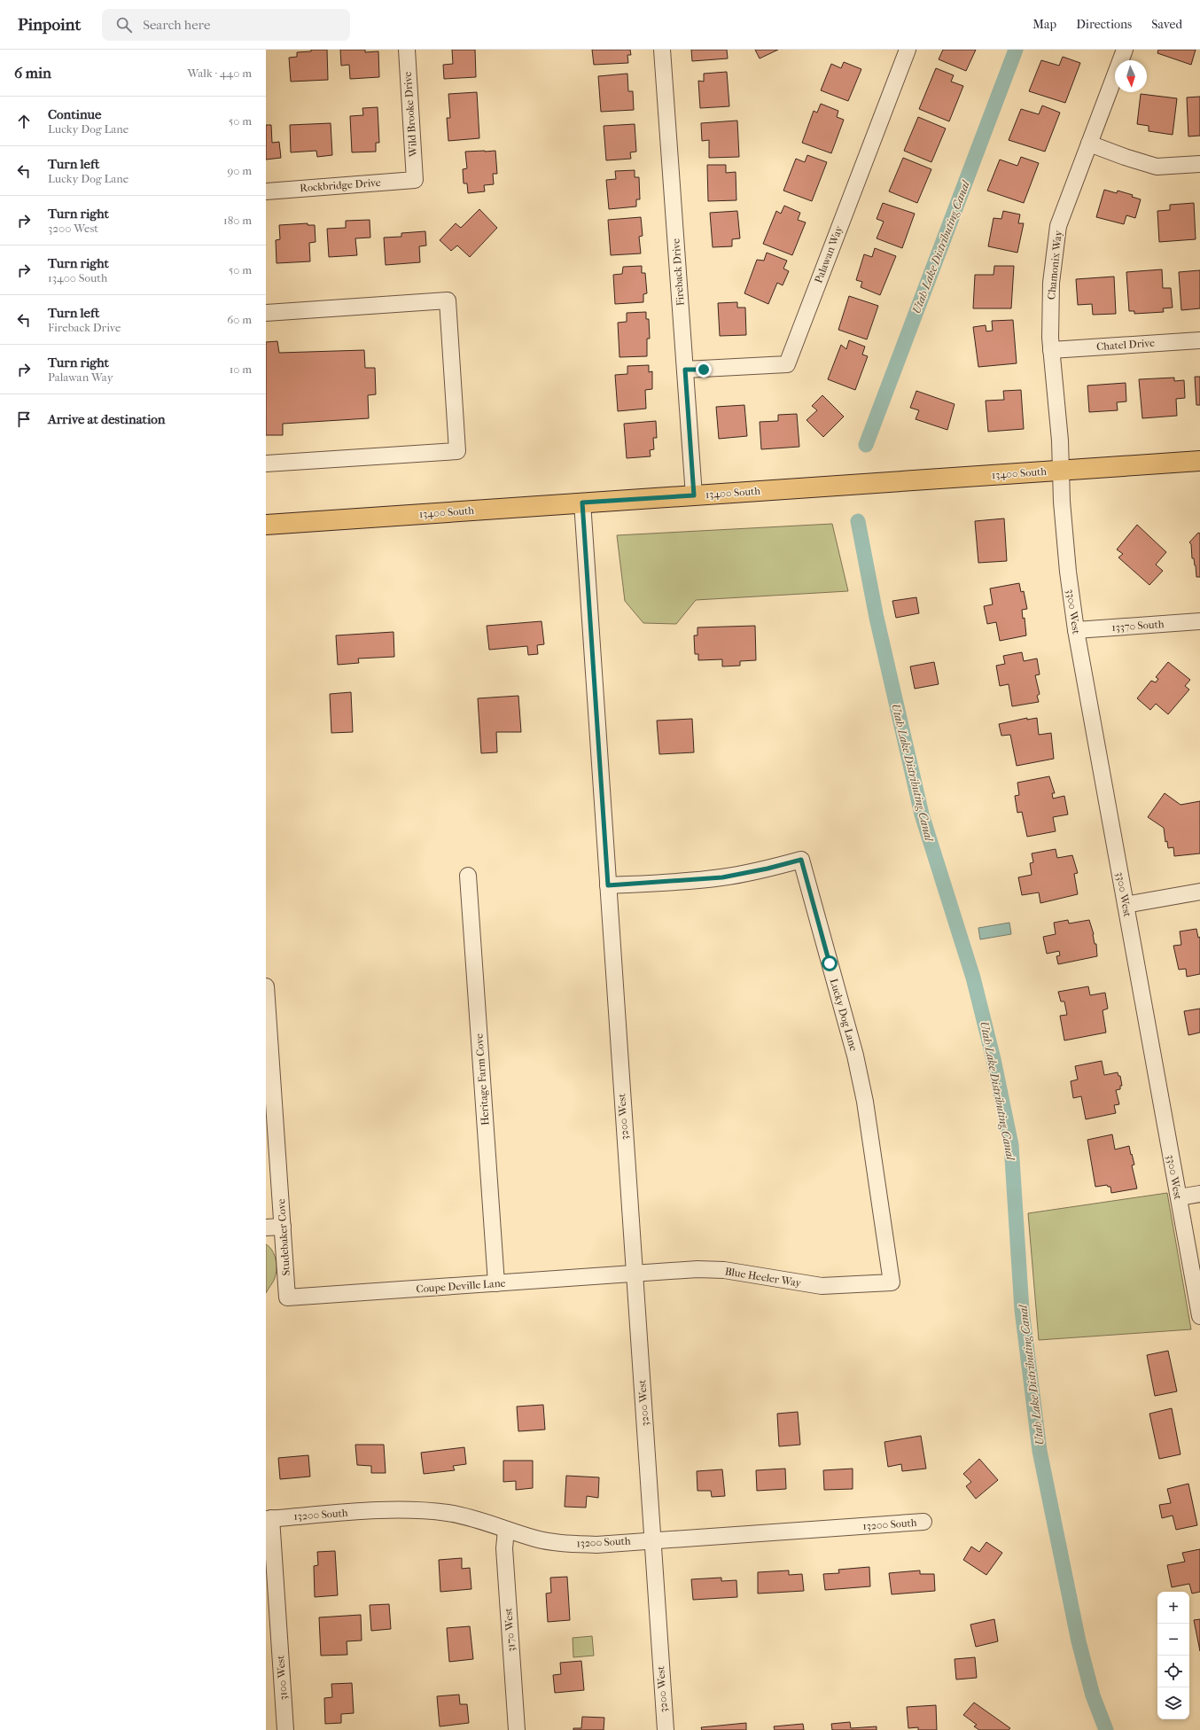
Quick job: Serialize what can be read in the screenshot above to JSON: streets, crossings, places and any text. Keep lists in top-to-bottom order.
{
  "streets": {
    "main road": ["13400 South"],
    "street": [
      "Wild Brooke Drive",
      "Rockbridge Drive",
      "Palawan Way",
      "Chamonix Way",
      "Fireback Drive",
      "Chatel Drive",
      "3300 West",
      "13370 South",
      "Lucky Dog Lane",
      "Heritage Farm Cove",
      "3200 West",
      "Studebaker Cove",
      "Blue Heeler Way",
      "Coupe Deville Lane",
      "13200 South",
      "3170 West",
      "3100 West"
    ]
  },
  "crossings": [
    ["Wild Brooke Drive", "Rockbridge Drive"],
    ["Palawan Way", "Fireback Drive"],
    ["Chamonix Way", "Chatel Drive"],
    ["Chamonix Way", "13400 South"],
    ["Chamonix Way", "3300 West"],
    ["Fireback Drive", "13400 South"],
    ["13400 South", "3300 West"],
    ["13400 South", "3200 West"],
    ["3300 West", "13370 South"],
    ["Lucky Dog Lane", "3200 West"],
    ["Lucky Dog Lane", "Blue Heeler Way"],
    ["Heritage Farm Cove", "Coupe Deville Lane"],
    ["3200 West", "Blue Heeler Way"],
    ["3200 West", "Coupe Deville Lane"],
    ["3200 West", "13200 South"],
    ["Studebaker Cove", "Coupe Deville Lane"],
    ["Blue Heeler Way", "Coupe Deville Lane"],
    ["13200 South", "3170 West"],
    ["13200 South", "3100 West"]
  ],
  "water": ["Utah Lake Distributing Canal"],
  "north": "bottom",
  "page": {
    "header": "Pinpoint",
    "search": "Search here",
    "nav": ["Map", "Directions", "Saved"],
    "heading": ["6 min", "Walk · 440 m"],
    "list": [
      ["Continue", "Lucky Dog Lane", "50 m"],
      ["Turn left", "Lucky Dog Lane", "90 m"],
      ["Turn right", "3200 West", "180 m"],
      ["Turn right", "13400 South", "50 m"],
      ["Turn left", "Fireback Drive", "60 m"],
      ["Turn right", "Palawan Way", "10 m"],
      "Arrive at destination"
    ],
    "map_buttons": ["+", "−"]
  }
}
